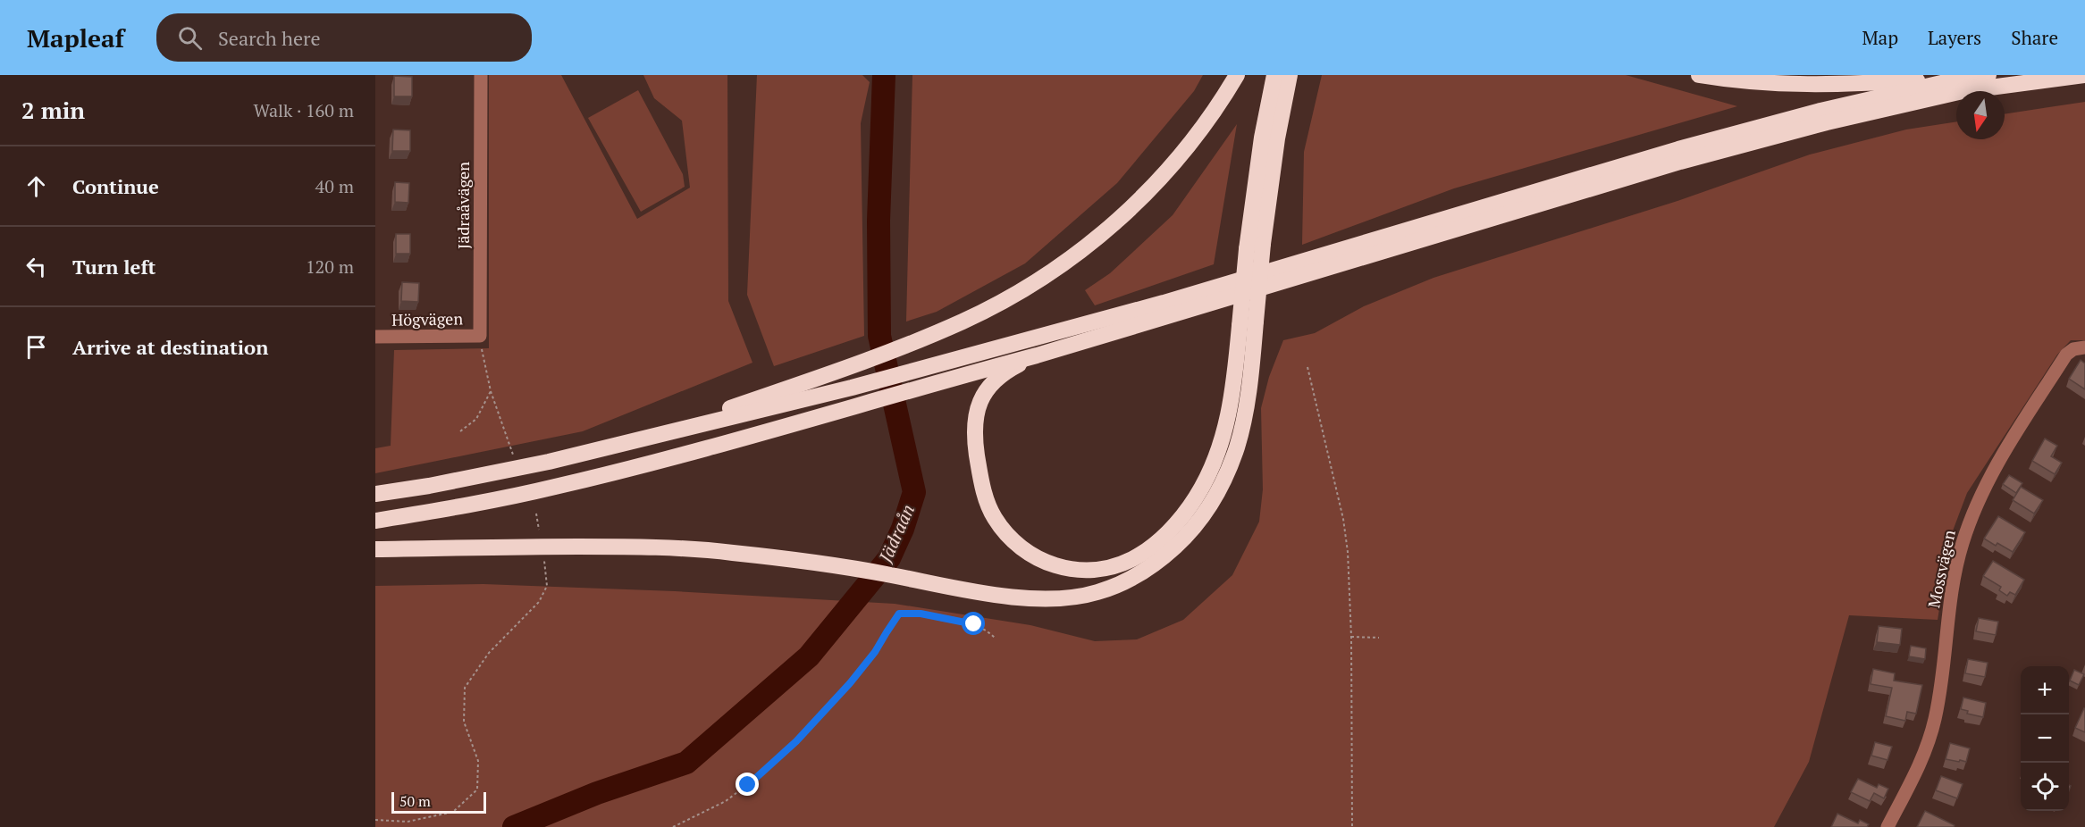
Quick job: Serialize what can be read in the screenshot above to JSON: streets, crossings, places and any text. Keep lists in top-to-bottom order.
{
  "streets": {
    "street": ["Jädraåvägen", "Högvägen", "Mossvägen"]
  },
  "crossings": [
    ["Jädraåvägen", "Högvägen"]
  ],
  "water": ["Jädraån"],
  "scale_bar": "50 m",
  "north": "bottom",
  "page": {
    "header": "Mapleaf",
    "search": "Search here",
    "nav": ["Map", "Layers", "Share"],
    "heading": ["2 min", "Walk · 160 m"],
    "list": [
      ["Continue", "40 m"],
      ["Turn left", "120 m"],
      "Arrive at destination"
    ],
    "map_buttons": ["+", "−"],
    "scale": "50 m"
  }
}
